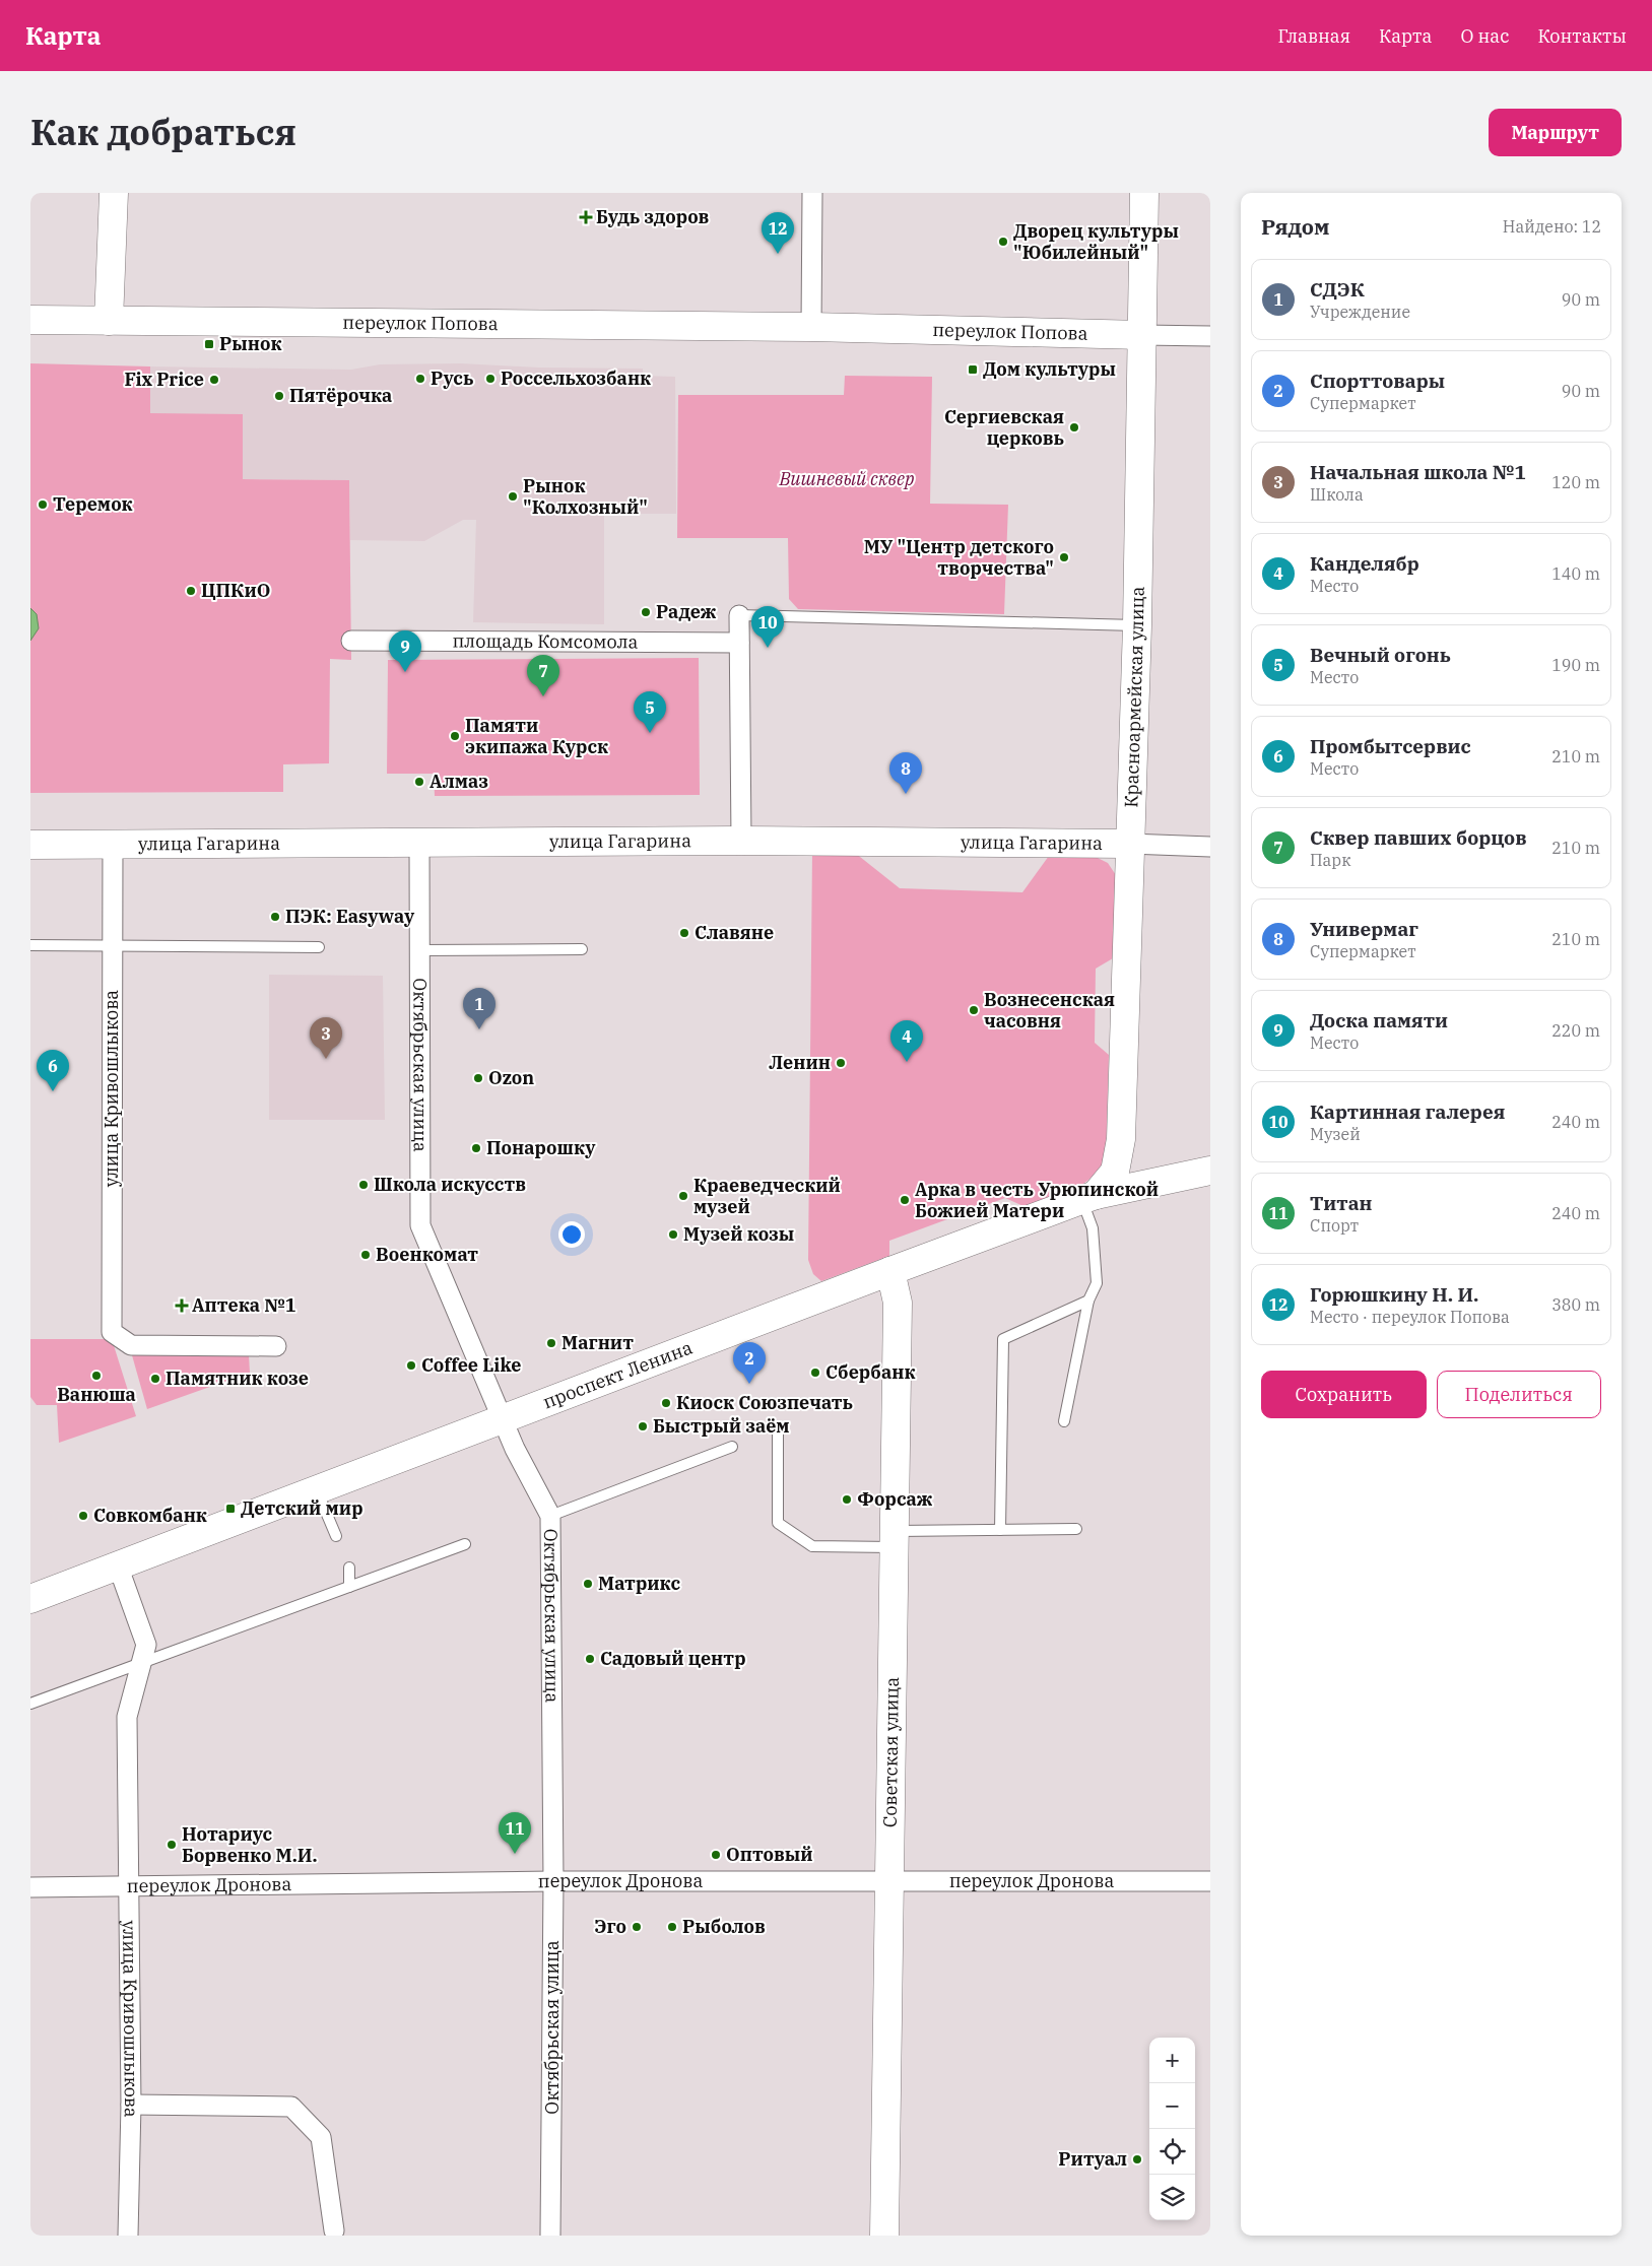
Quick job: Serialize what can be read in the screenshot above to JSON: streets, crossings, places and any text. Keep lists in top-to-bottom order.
{
  "streets": {
    "main road": [
      "переулок Попова",
      "Красноармейская улица",
      "улица Гагарина",
      "проспект Ленина",
      "Советская улица"
    ],
    "street": [
      "площадь Комсомола",
      "Октябрьская улица",
      "улица Кривошлыкова",
      "переулок Дронова"
    ]
  },
  "crossings": [
    ["переулок Попова", "Красноармейская улица"],
    ["Красноармейская улица", "улица Гагарина"],
    ["Красноармейская улица", "проспект Ленина"],
    ["улица Гагарина", "Октябрьская улица"],
    ["улица Гагарина", "улица Кривошлыкова"],
    ["Октябрьская улица", "проспект Ленина"],
    ["Октябрьская улица", "переулок Дронова"],
    ["улица Кривошлыкова", "проспект Ленина"],
    ["улица Кривошлыкова", "переулок Дронова"],
    ["проспект Ленина", "Советская улица"],
    ["Советская улица", "переулок Дронова"]
  ],
  "parks": ["Вишневый сквер"],
  "places": {
    "health": ["Будь здоров", "Аптека №1"],
    "other": [
      "Дворец культуры \"Юбилейный\"",
      "Русь",
      "Россельхозбанк",
      "Fix Price",
      "Пятёрочка",
      "Сергиевская церковь",
      "Рынок \"Колхозный\"",
      "Теремок",
      "МУ \"Центр детского творчества\"",
      "ЦПКиО",
      "Радеж",
      "Памяти экипажа Курск",
      "Алмаз",
      "ПЭК: Easyway",
      "Славяне",
      "Вознесенская часовня",
      "Ленин",
      "Ozon",
      "Понарошку",
      "Школа искусств",
      "Краеведческий музей",
      "Арка в честь Урюпинской Божией Матери",
      "Музей козы",
      "Военкомат",
      "Магнит",
      "Coffee Like",
      "Сбербанк",
      "Ванюша",
      "Памятник козе",
      "Киоск Союзпечать",
      "Быстрый заём",
      "Форсаж",
      "Совкомбанк",
      "Матрикс",
      "Садовый центр",
      "Нотариус Борвенко М.И.",
      "Оптовый",
      "Эго",
      "Рыболов",
      "Ритуал"
    ],
    "transit": ["Рынок", "Дом культуры", "Детский мир"]
  },
  "page": {
    "header": "Карта",
    "nav": [
      "Главная",
      "Карта",
      "О нас",
      "Контакты"
    ],
    "title": "Как добраться",
    "buttons": [
      "Маршрут",
      ["Сохранить", "Поделиться"]
    ],
    "heading": ["Рядом", "Найдено: 12"],
    "pins": [
      "12",
      "10",
      "9",
      "7",
      "5",
      "8",
      "1",
      "3",
      "4",
      "6",
      "2",
      "11"
    ],
    "list": [
      {
        "mark": "1",
        "name": "СДЭК",
        "note": "Учреждение",
        "value": "90 m"
      },
      {
        "mark": "2",
        "name": "Спорттовары",
        "note": "Супермаркет",
        "value": "90 m"
      },
      {
        "mark": "3",
        "name": "Начальная школа №1",
        "note": "Школа",
        "value": "120 m"
      },
      {
        "mark": "4",
        "name": "Канделябр",
        "note": "Место",
        "value": "140 m"
      },
      {
        "mark": "5",
        "name": "Вечный огонь",
        "note": "Место",
        "value": "190 m"
      },
      {
        "mark": "6",
        "name": "Промбытсервис",
        "note": "Место",
        "value": "210 m"
      },
      {
        "mark": "7",
        "name": "Сквер павших борцов",
        "note": "Парк",
        "value": "210 m"
      },
      {
        "mark": "8",
        "name": "Универмаг",
        "note": "Супермаркет",
        "value": "210 m"
      },
      {
        "mark": "9",
        "name": "Доска памяти",
        "note": "Место",
        "value": "220 m"
      },
      {
        "mark": "10",
        "name": "Картинная галерея",
        "note": "Музей",
        "value": "240 m"
      },
      {
        "mark": "11",
        "name": "Титан",
        "note": "Спорт",
        "value": "240 m"
      },
      {
        "mark": "12",
        "name": "Горюшкину Н. И.",
        "note": "Место · переулок Попова",
        "value": "380 m"
      }
    ],
    "map_buttons": ["+", "−"]
  }
}
